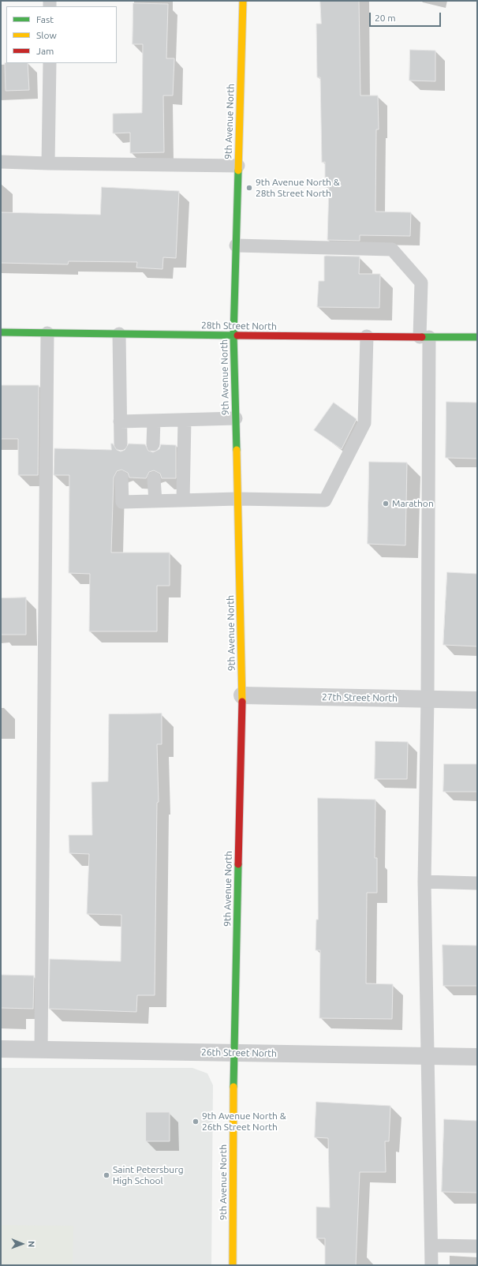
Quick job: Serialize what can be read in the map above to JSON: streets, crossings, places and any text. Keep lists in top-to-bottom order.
{
  "streets": {
    "street": [
      "9th Avenue North",
      "28th Street North",
      "27th Street North",
      "26th Street North"
    ]
  },
  "crossings": [
    ["9th Avenue North", "28th Street North"],
    ["9th Avenue North", "27th Street North"],
    ["9th Avenue North", "26th Street North"]
  ],
  "places": [
    "9th Avenue North & 28th Street North",
    "Marathon",
    "9th Avenue North & 26th Street North",
    "Saint Petersburg High School"
  ],
  "legend": ["Fast", "Slow", "Jam"],
  "scale_bar": "20 m",
  "north": "right"
}
